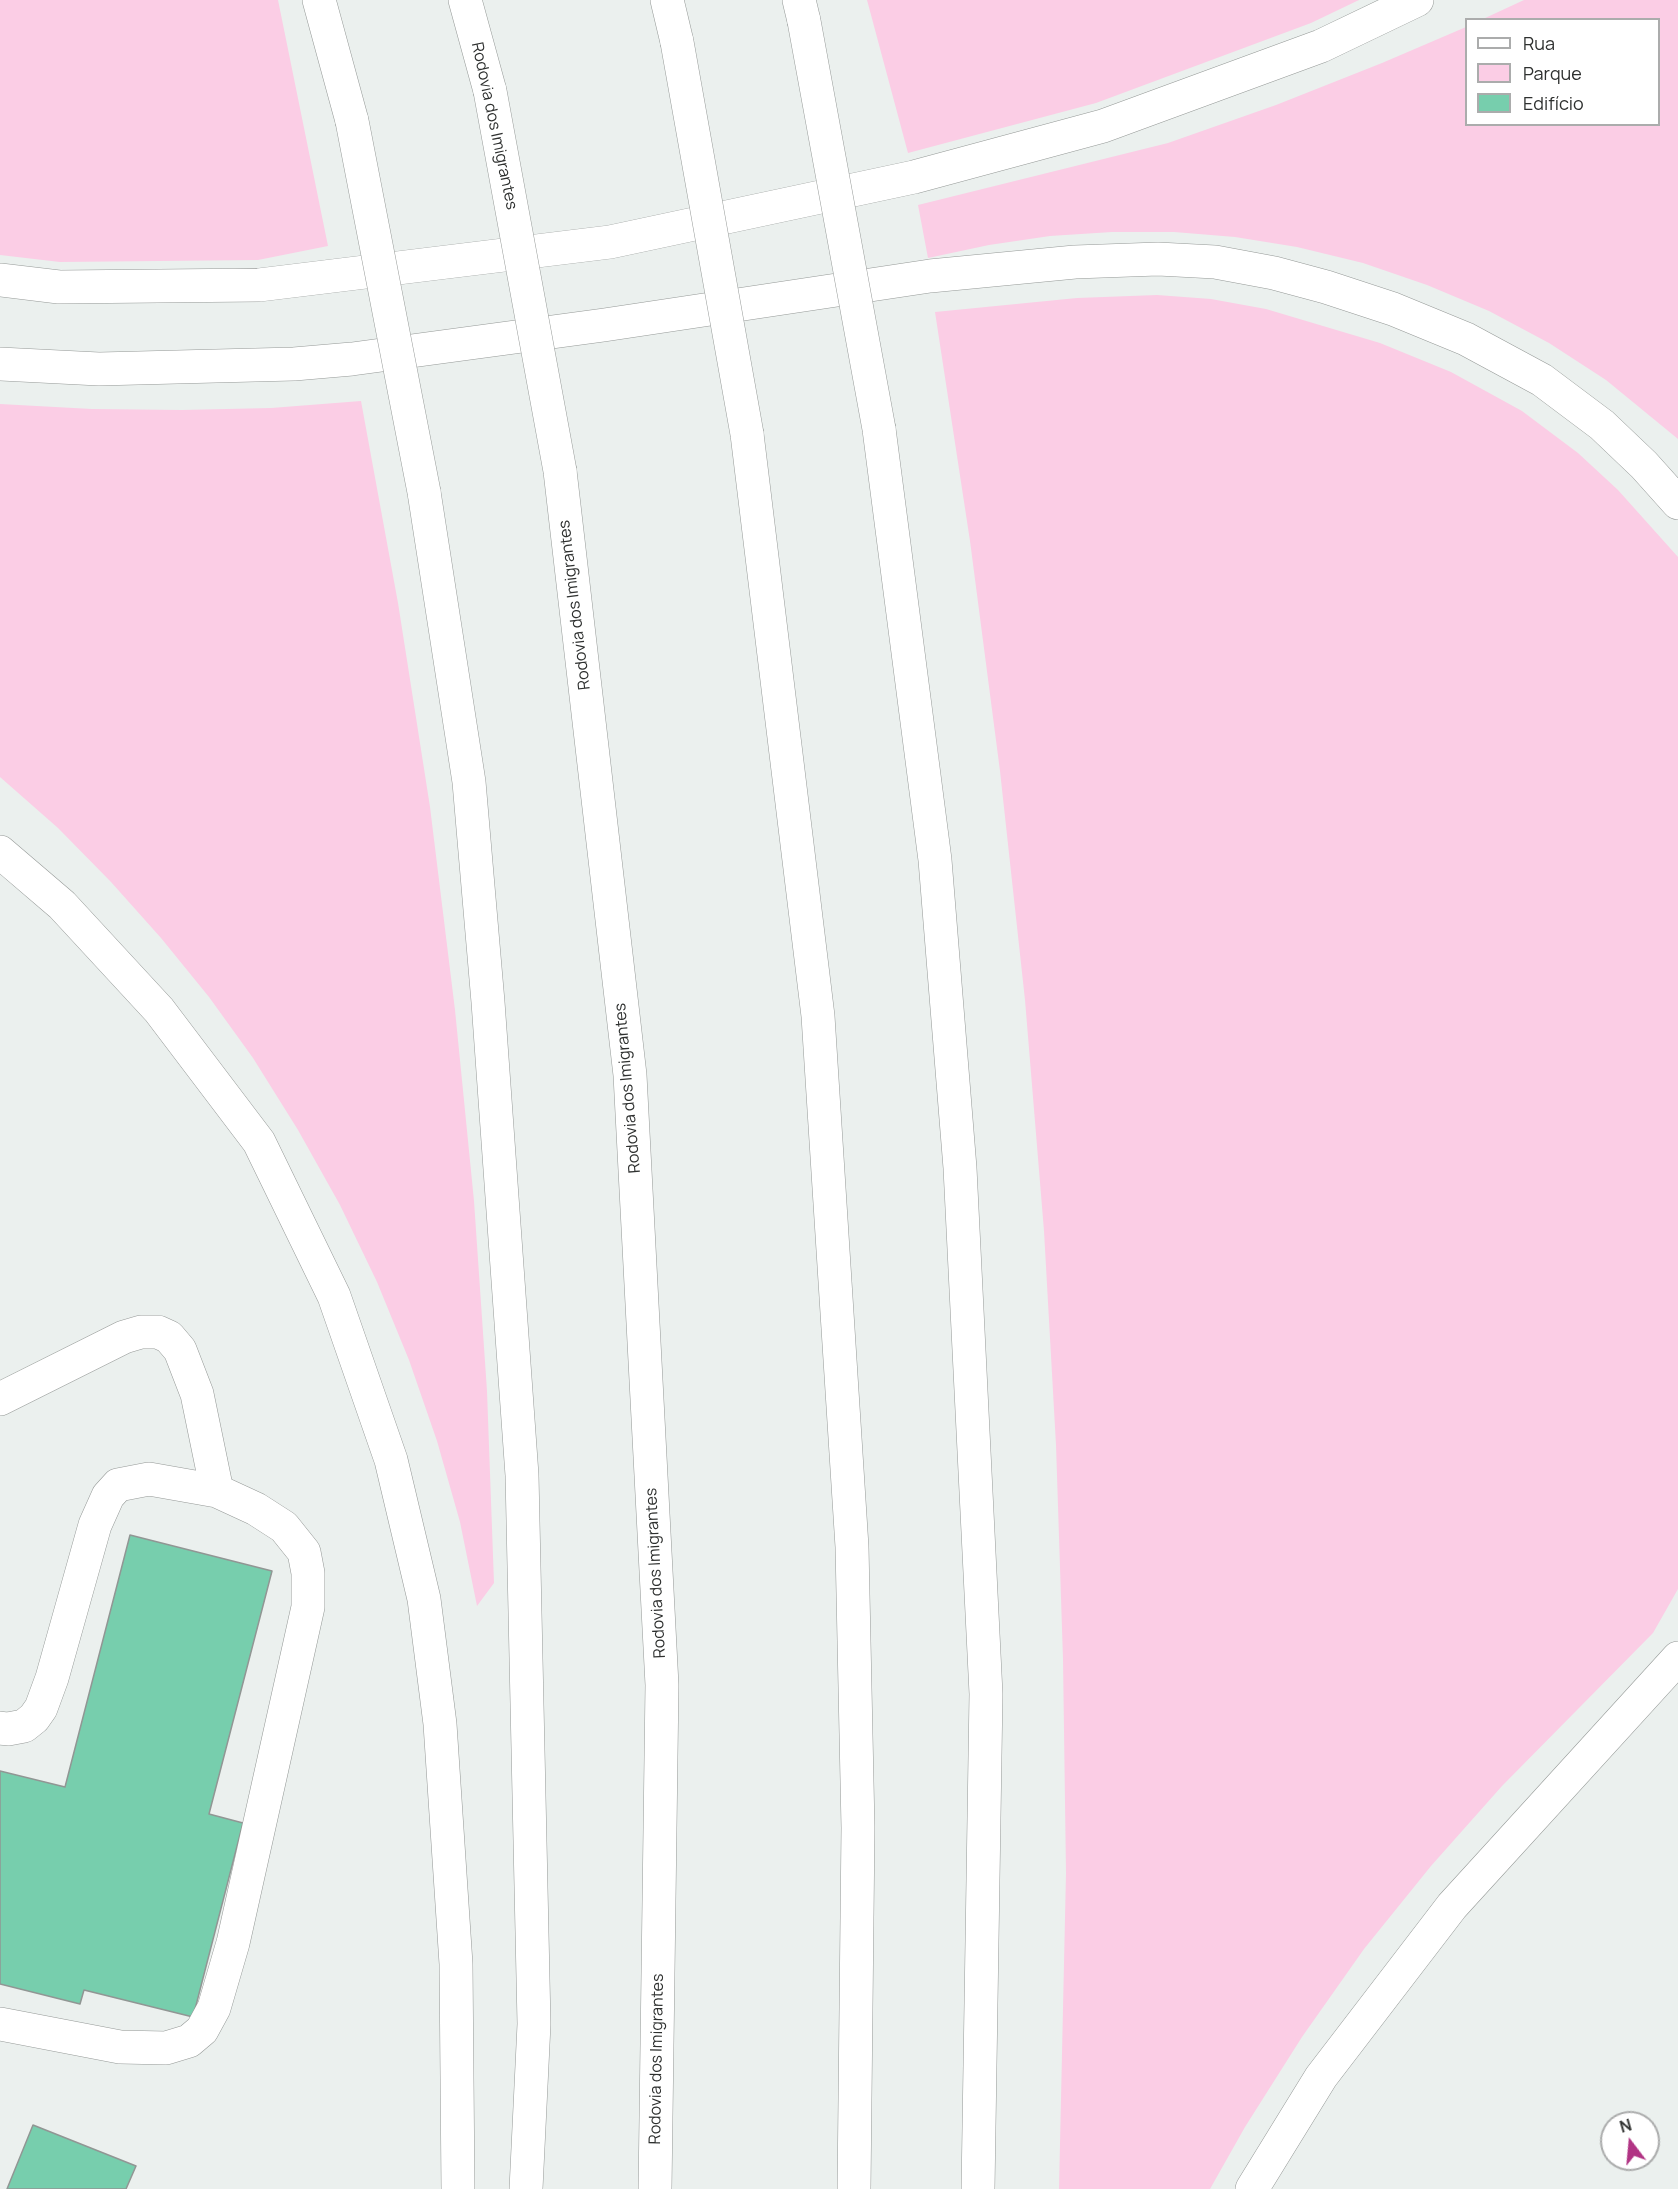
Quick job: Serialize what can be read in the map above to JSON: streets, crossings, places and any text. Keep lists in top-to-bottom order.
{
  "streets": {
    "main road": ["Rodovia dos Imigrantes"]
  },
  "legend": ["Rua", "Parque", "Edifício"],
  "north": "top"
}
